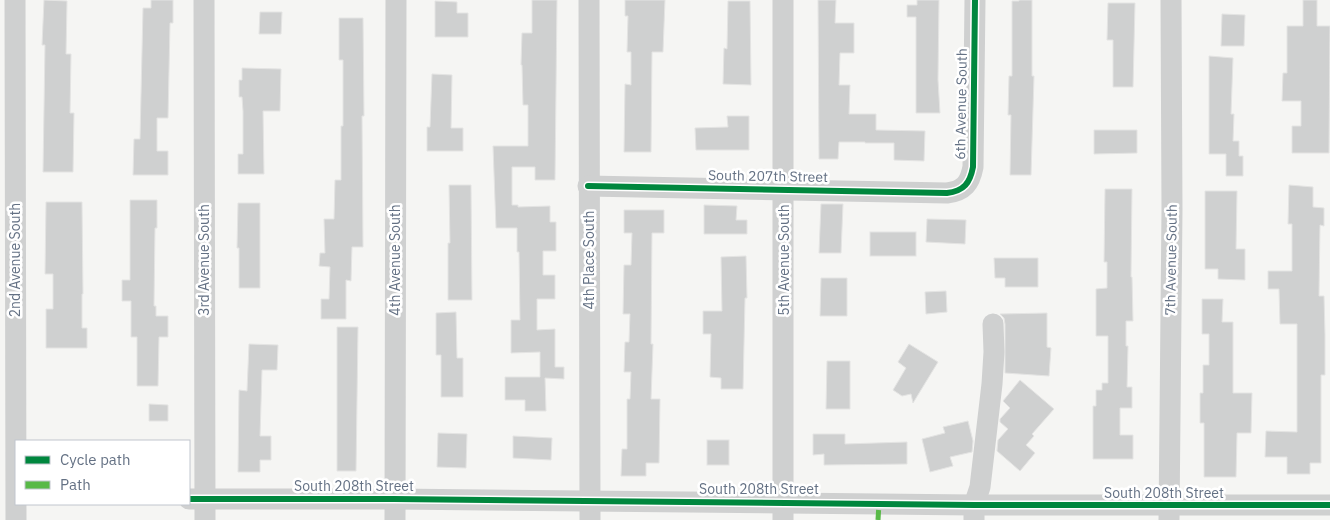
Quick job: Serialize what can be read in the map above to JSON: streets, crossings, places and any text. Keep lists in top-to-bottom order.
{
  "streets": {
    "street": [
      "6th Avenue South",
      "South 207th Street",
      "2nd Avenue South",
      "3rd Avenue South",
      "4th Avenue South",
      "4th Place South",
      "5th Avenue South",
      "7th Avenue South",
      "South 208th Street"
    ]
  },
  "crossings": [
    ["6th Avenue South", "South 207th Street"],
    ["South 207th Street", "4th Place South"],
    ["South 207th Street", "5th Avenue South"],
    ["3rd Avenue South", "South 208th Street"],
    ["4th Avenue South", "South 208th Street"],
    ["4th Place South", "South 208th Street"],
    ["5th Avenue South", "South 208th Street"],
    ["7th Avenue South", "South 208th Street"]
  ],
  "legend": ["Cycle path", "Path"]
}
